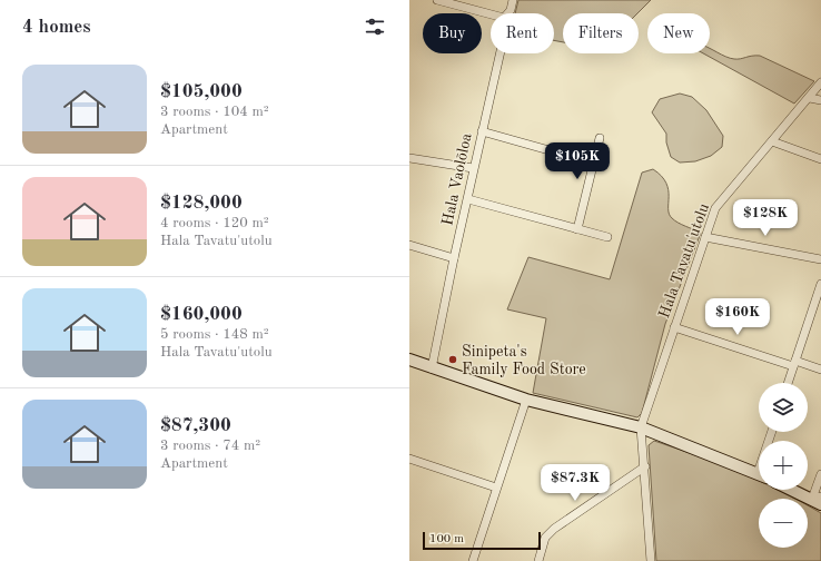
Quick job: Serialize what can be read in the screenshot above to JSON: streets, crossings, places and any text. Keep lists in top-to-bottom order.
{
  "streets": {
    "street": ["Hala Vaolōloa", "Hala Tavatu'utolu"]
  },
  "places": ["Sinipeta's Family Food Store"],
  "scale_bar": "100 m",
  "page": {
    "heading": "4 homes",
    "chip": [
      "Buy",
      "Rent",
      "Filters",
      "New"
    ],
    "list": [
      {
        "name": "$105,000",
        "note": "3 rooms · 104 m² · Apartment"
      },
      {
        "name": "$128,000",
        "note": "4 rooms · 120 m² · Hala Tavatu'utolu"
      },
      {
        "name": "$160,000",
        "note": "5 rooms · 148 m² · Hala Tavatu'utolu"
      },
      {
        "name": "$87,300",
        "note": "3 rooms · 74 m² · Apartment"
      }
    ],
    "price": [
      "$105K",
      "$128K",
      "$160K",
      "$87.3K"
    ],
    "map_buttons": ["+", "−"],
    "scale": "100 m"
  }
}
